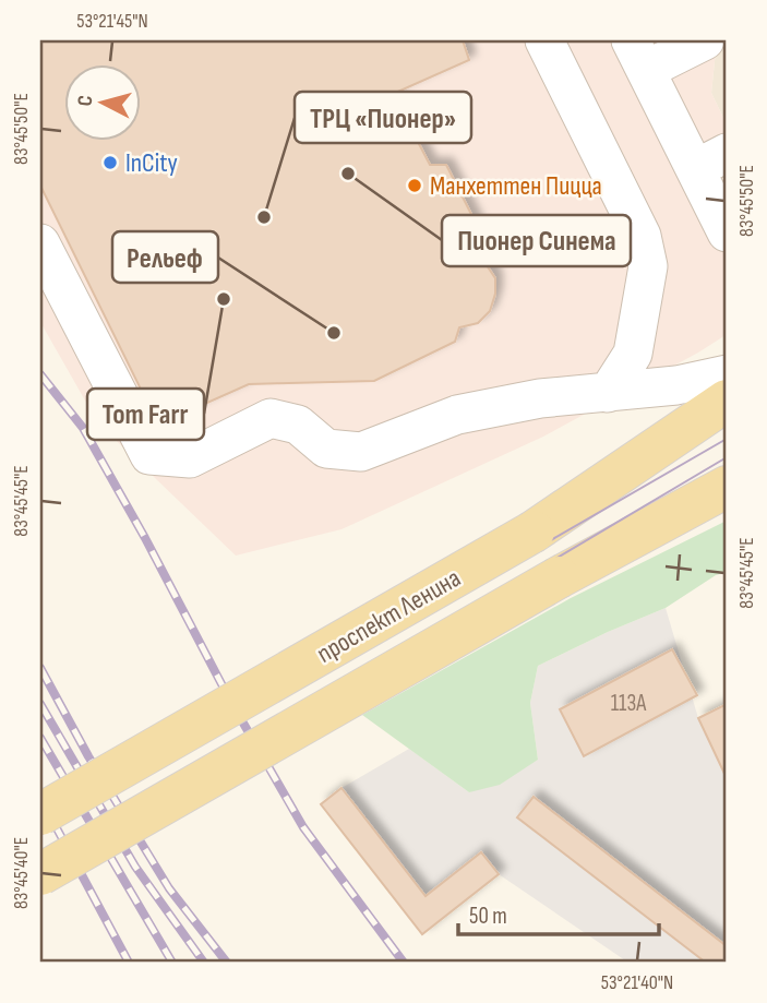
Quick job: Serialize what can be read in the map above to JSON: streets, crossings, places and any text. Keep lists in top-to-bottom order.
{
  "streets": {
    "main road": ["проспект Ленина"]
  },
  "places": [
    "InCity",
    "Пионер Синема",
    "Манхеттен Пицца",
    "ТРЦ «Пионер»",
    "Tom Farr",
    "Рельеф"
  ],
  "house_numbers": ["113A"],
  "scale_bar": "50 m",
  "north": "left",
  "coordinates": [
    "53°21'45\"N",
    "83°45'50\"E",
    "83°45'45\"E",
    "83°45'40\"E",
    "53°21'40\"N"
  ]
}
